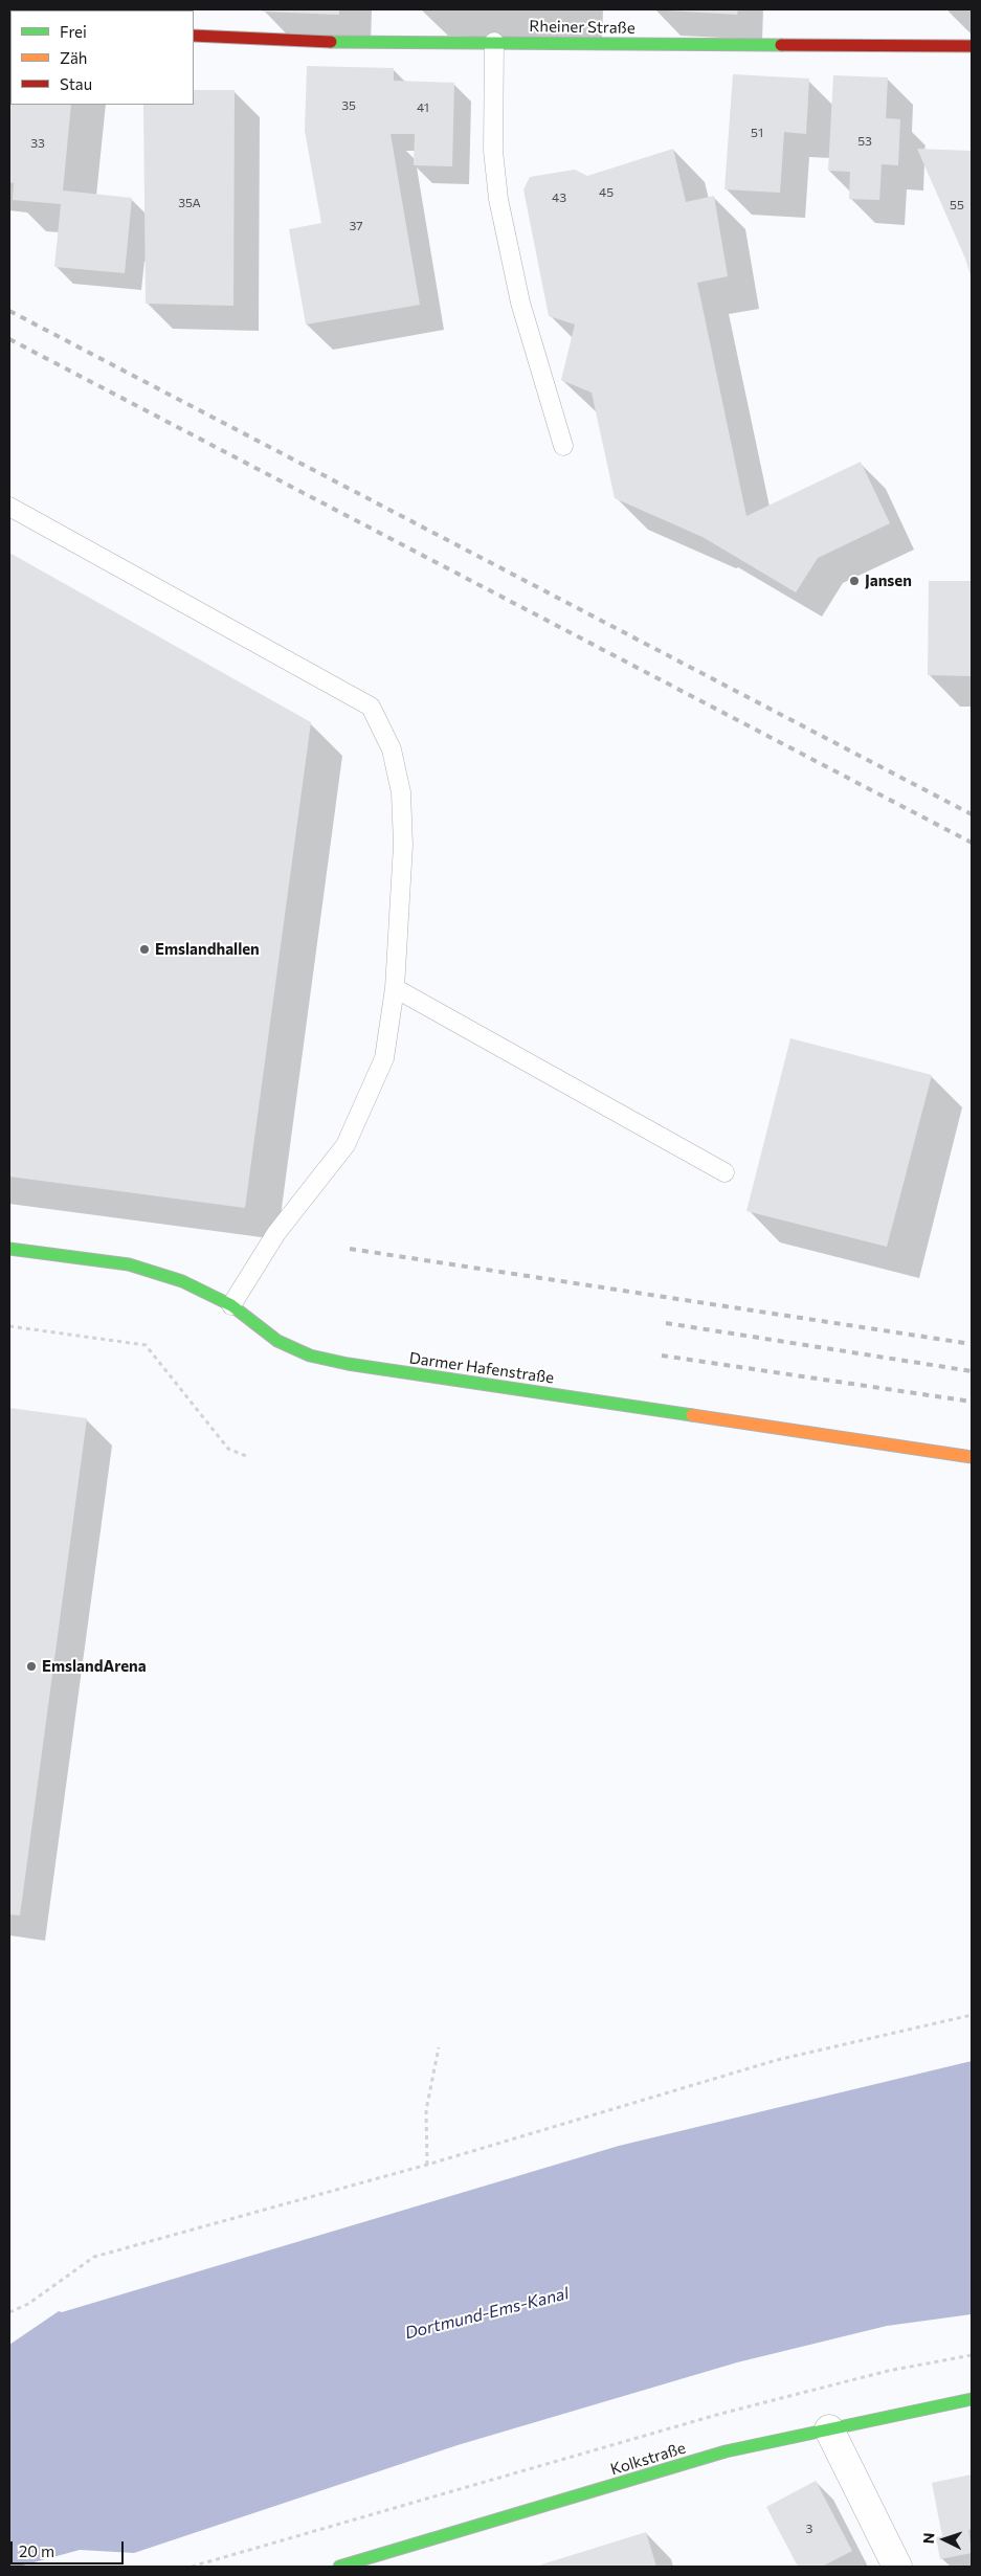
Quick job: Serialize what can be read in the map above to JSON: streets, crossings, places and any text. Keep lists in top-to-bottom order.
{
  "streets": {
    "street": ["Rheiner Straße", "Darmer Hafenstraße", "Kolkstraße"]
  },
  "water": ["Dortmund-Ems-Kanal"],
  "places": ["Jansen", "Emslandhallen", "EmslandArena"],
  "house_numbers": [
    "35",
    "41",
    "51",
    "53",
    "33",
    "45",
    "43",
    "35A",
    "55",
    "37",
    "3"
  ],
  "legend": ["Frei", "Zäh", "Stau"],
  "scale_bar": "20 m",
  "north": "left"
}
